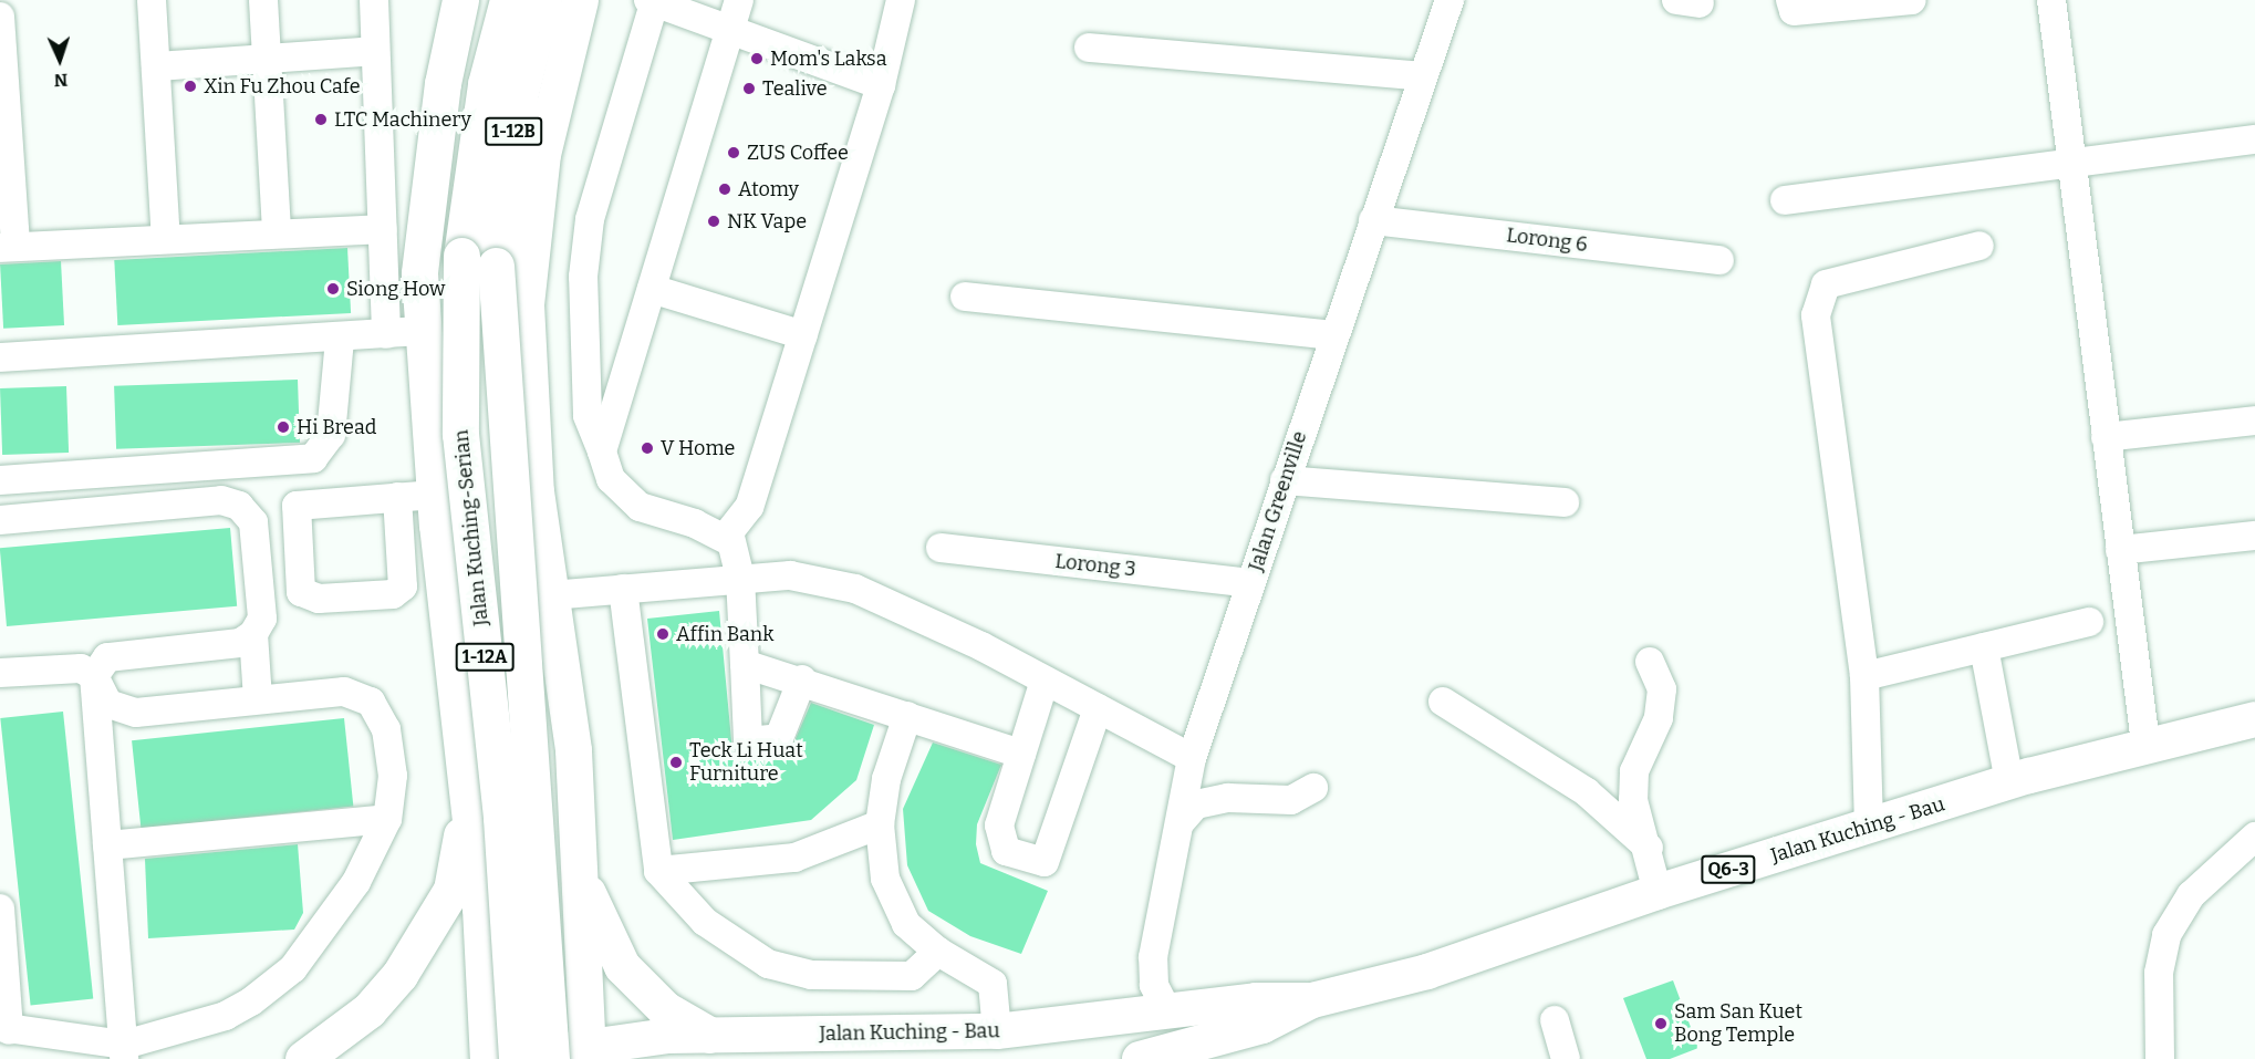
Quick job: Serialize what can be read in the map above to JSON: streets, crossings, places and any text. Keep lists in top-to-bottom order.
{
  "streets": {
    "highway": ["1-12B", "Jalan Kuching-Serian", "1-12A"],
    "main road": ["Jalan Kuching - Bau", "Q6-3"],
    "street": ["Lorong 6", "Jalan Greenville", "Lorong 3"]
  },
  "crossings": [
    ["Lorong 6", "Jalan Greenville"],
    ["Jalan Greenville", "Lorong 3"],
    ["Jalan Greenville", "Jalan Kuching - Bau"]
  ],
  "places": [
    "Mom's Laksa",
    "Xin Fu Zhou Cafe",
    "Tealive",
    "LTC Machinery",
    "ZUS Coffee",
    "Atomy",
    "NK Vape",
    "Siong How",
    "Hi Bread",
    "V Home",
    "Affin Bank",
    "Teck Li Huat Furniture",
    "Sam San Kuet Bong Temple"
  ],
  "north": "bottom"
}
